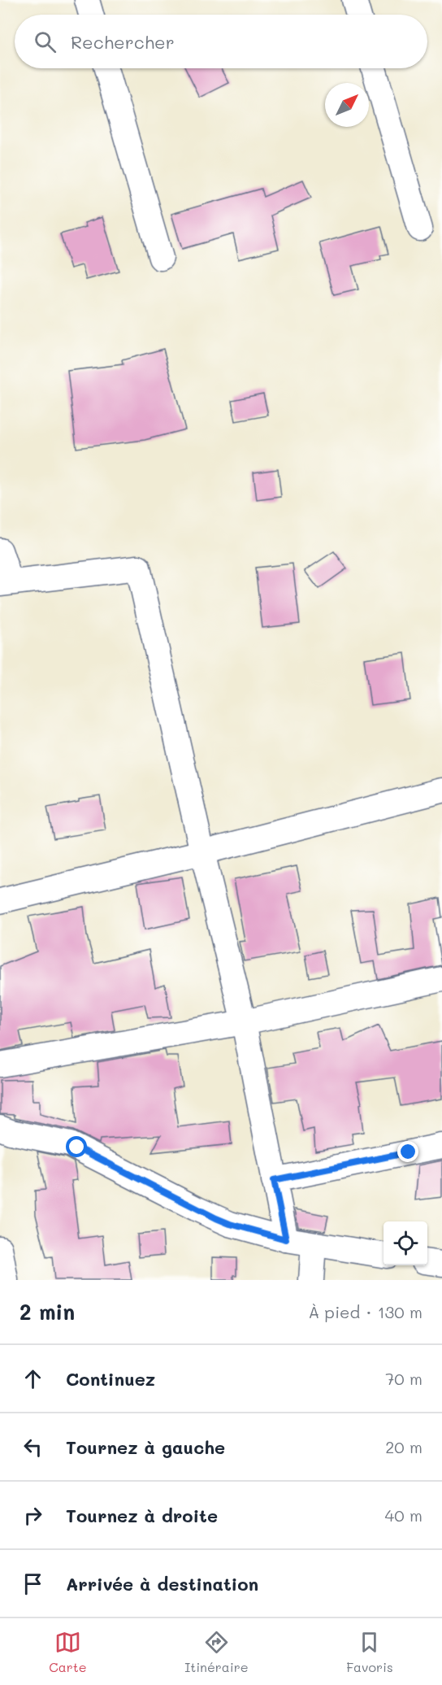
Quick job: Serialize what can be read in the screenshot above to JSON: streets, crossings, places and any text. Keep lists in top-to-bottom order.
{
  "north": "top right",
  "page": {
    "search": "Rechercher",
    "heading": ["2 min", "À pied · 130 m"],
    "list": [
      ["Continuez", "70 m"],
      ["Tournez à gauche", "20 m"],
      ["Tournez à droite", "40 m"],
      "Arrivée à destination"
    ],
    "nav": ["Carte", "Itinéraire", "Favoris"]
  }
}
